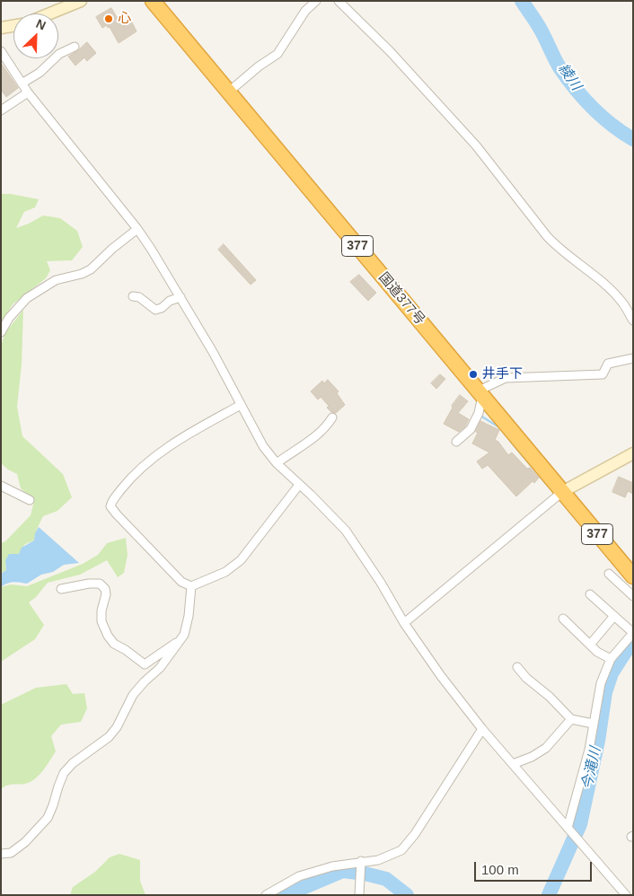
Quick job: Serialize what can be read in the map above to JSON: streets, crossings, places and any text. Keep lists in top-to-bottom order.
{
  "streets": {
    "highway": ["377", "国道377号"]
  },
  "water": ["綾川", "今滝川"],
  "places": ["心", "井手下"],
  "scale_bar": "100 m",
  "north": "top right"
}
